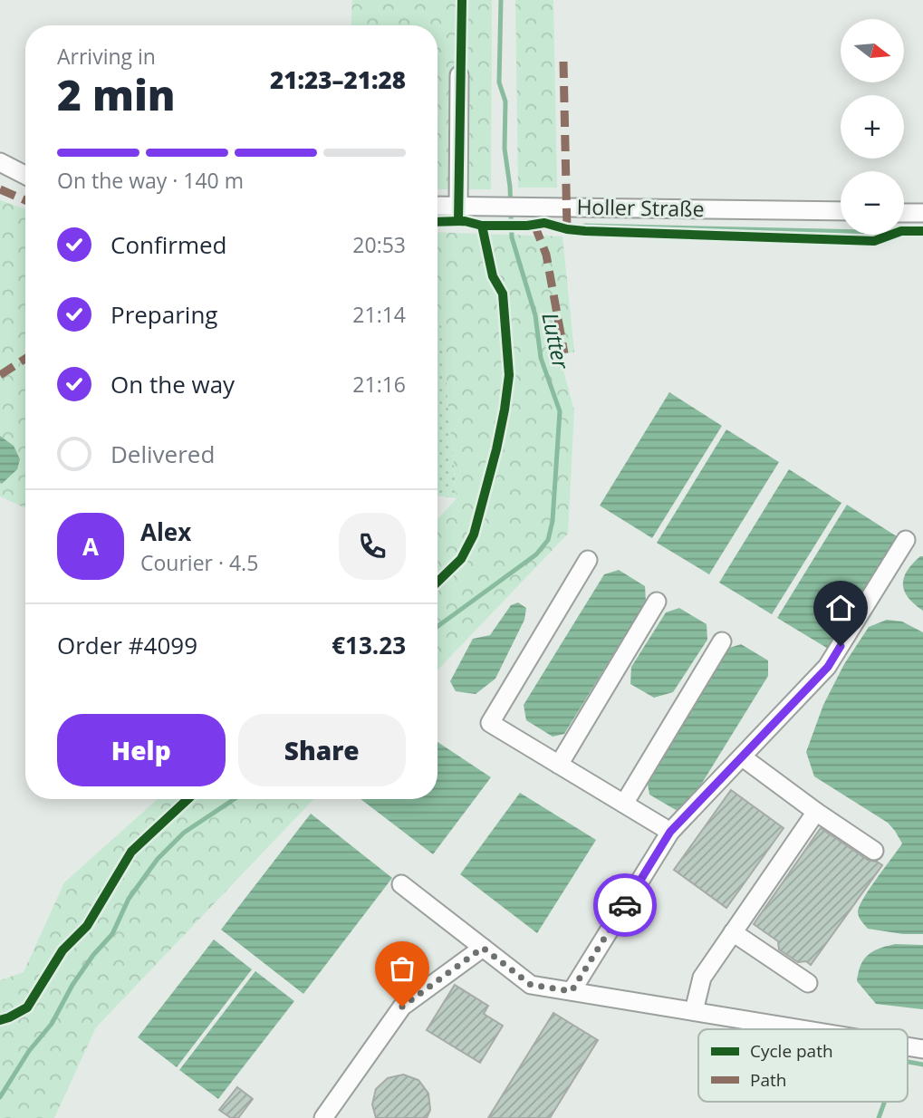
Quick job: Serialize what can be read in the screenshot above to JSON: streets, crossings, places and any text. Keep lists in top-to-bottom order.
{
  "streets": {
    "street": ["Holler Straße"]
  },
  "water": ["Lutter"],
  "legend": ["Cycle path", "Path"],
  "north": "right",
  "page": {
    "map_buttons": ["+", "−"],
    "heading": ["2 min", "Arriving in", "21:23–21:28"],
    "panel": [
      "Alex",
      "Courier · 4.5",
      "Order #4099",
      "€13.23"
    ],
    "bar": "On the way · 140 m",
    "list": [
      ["Confirmed", "20:53"],
      ["Preparing", "21:14"],
      ["On the way", "21:16"],
      "Delivered"
    ],
    "round": "A",
    "buttons": ["Help", "Share"]
  }
}
